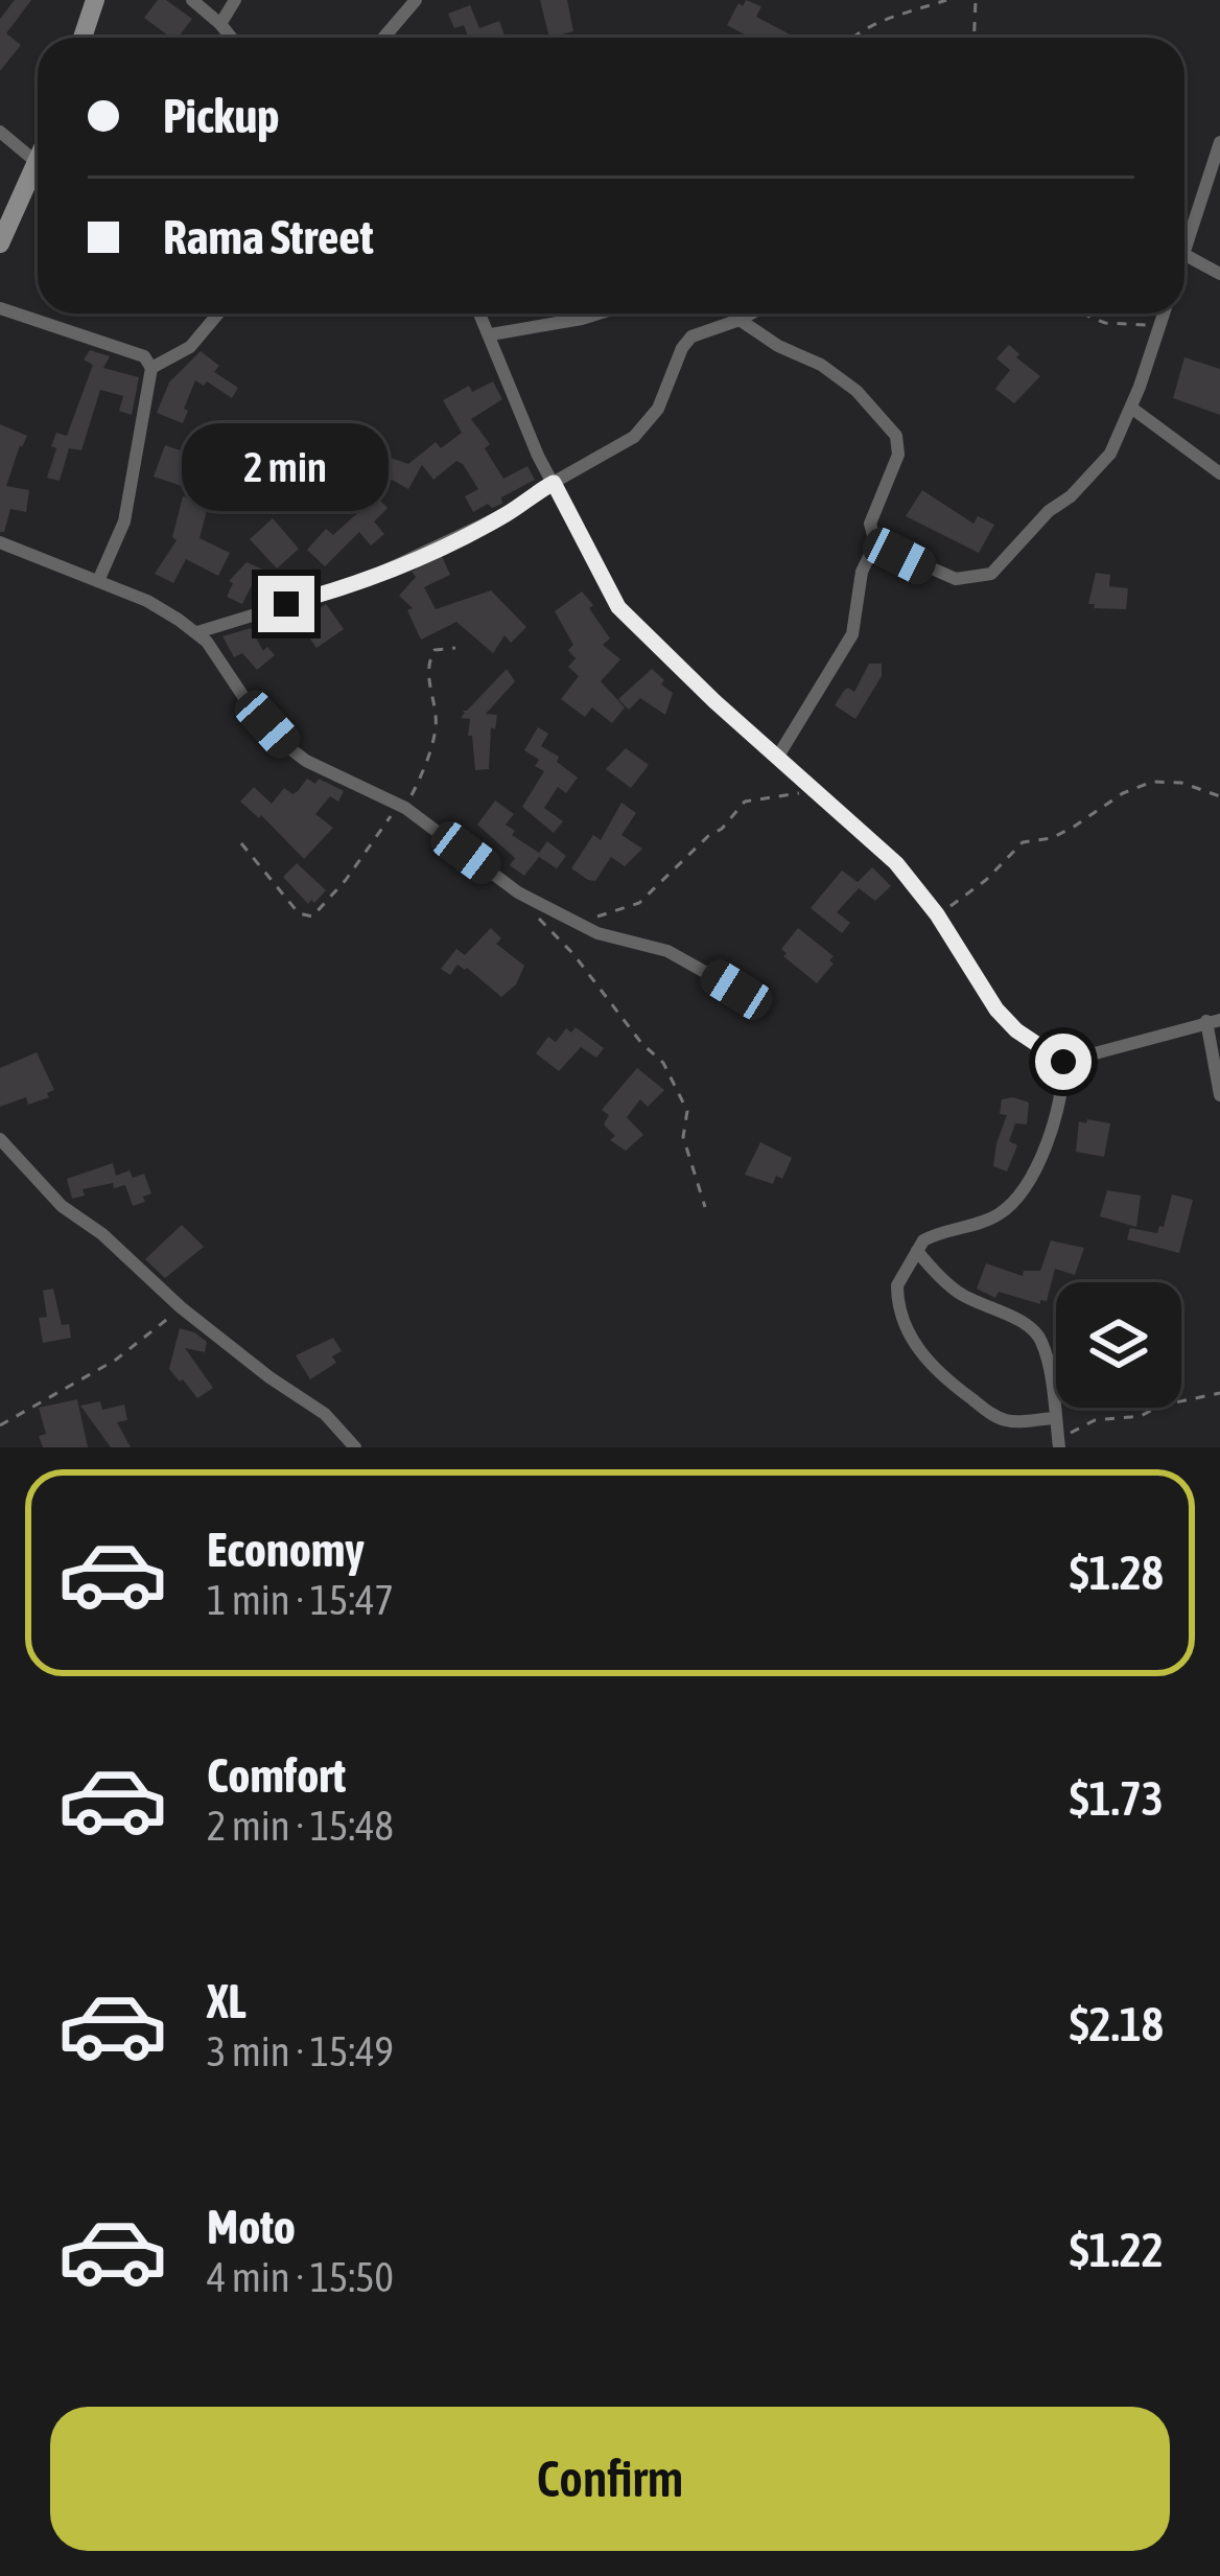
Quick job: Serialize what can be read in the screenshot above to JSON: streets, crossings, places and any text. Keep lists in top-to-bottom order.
{
  "page": {
    "banner": ["Pickup", "Rama Street"],
    "bubble": "2 min",
    "list": [
      {
        "name": "Economy",
        "note": "1 min · 15:47",
        "value": "$1.28"
      },
      {
        "name": "Comfort",
        "note": "2 min · 15:48",
        "value": "$1.73"
      },
      {
        "name": "XL",
        "note": "3 min · 15:49",
        "value": "$2.18"
      },
      {
        "name": "Moto",
        "note": "4 min · 15:50",
        "value": "$1.22"
      }
    ],
    "buttons": "Confirm"
  }
}
